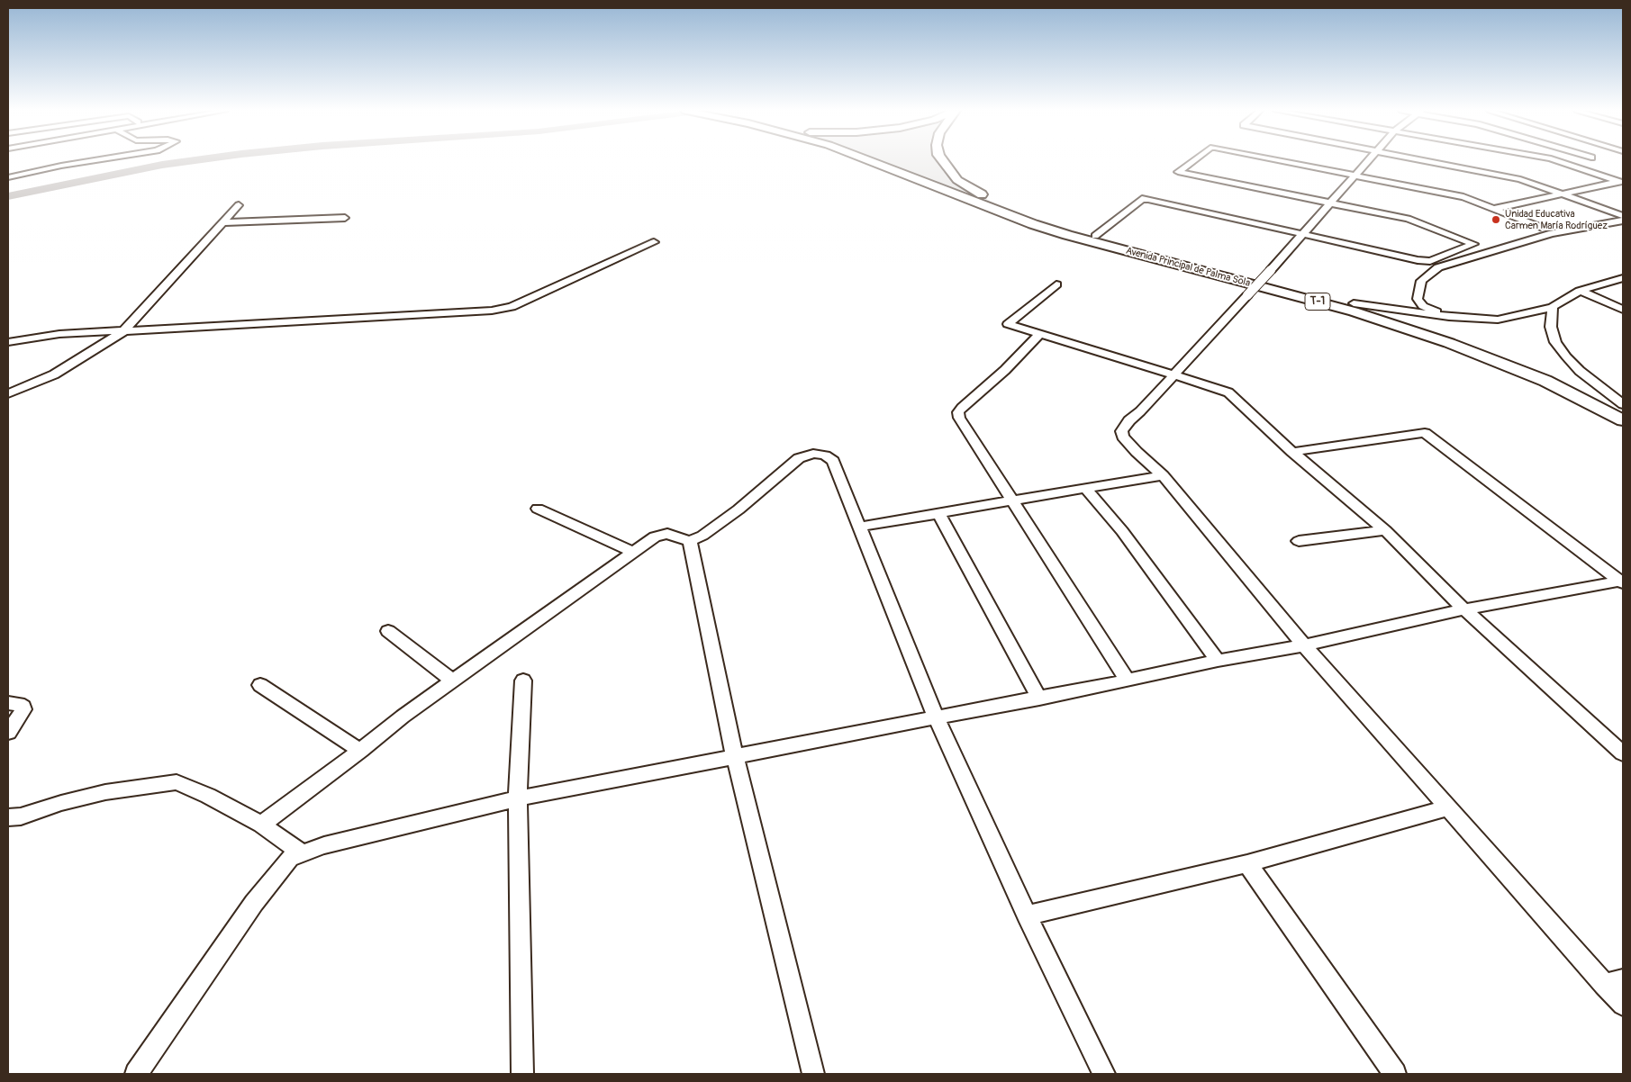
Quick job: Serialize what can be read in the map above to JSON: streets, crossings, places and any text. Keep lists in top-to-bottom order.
{
  "streets": {
    "highway": ["Avenida Principal de Palma Sola", "T-1"]
  },
  "places": ["Unidad Educativa Carmen María Rodríguez"]
}
